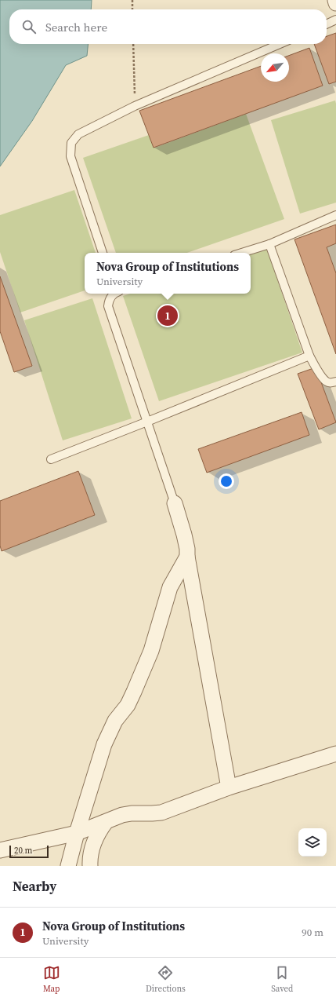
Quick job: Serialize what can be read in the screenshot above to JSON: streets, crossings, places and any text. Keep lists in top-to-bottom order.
{
  "scale_bar": "20 m",
  "north": "bottom left",
  "page": {
    "search": "Search here",
    "popup": ["Nova Group of Institutions", "University"],
    "pins": "1",
    "scale": "20 m",
    "heading": "Nearby",
    "list": [
      {
        "mark": "1",
        "name": "Nova Group of Institutions",
        "note": "University",
        "value": "90 m"
      }
    ],
    "nav": ["Map", "Directions", "Saved"]
  }
}
